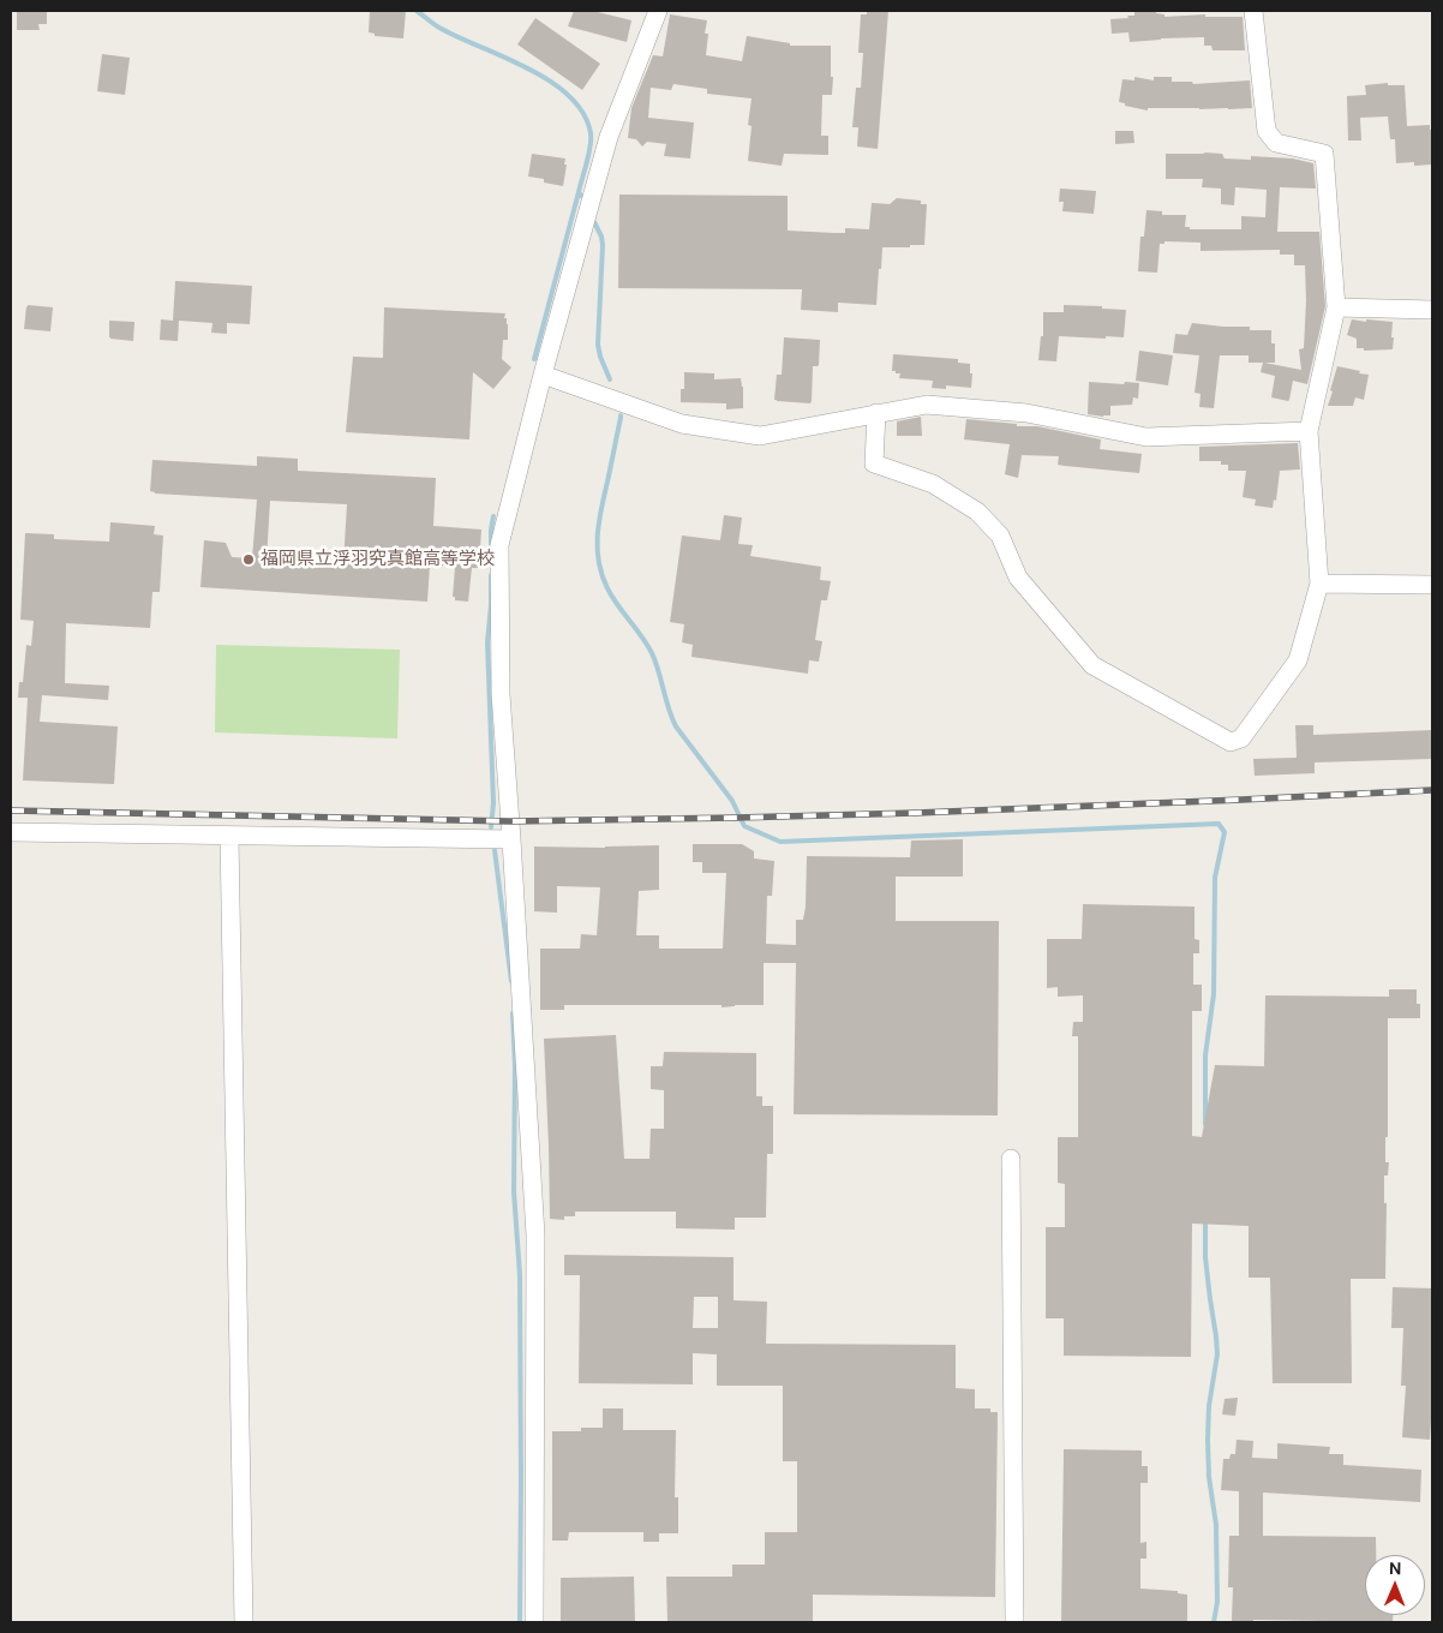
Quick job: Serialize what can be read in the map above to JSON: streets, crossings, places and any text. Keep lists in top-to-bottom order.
{
  "places": ["福岡県立浮羽究真館高等学校"],
  "north": "top"
}
